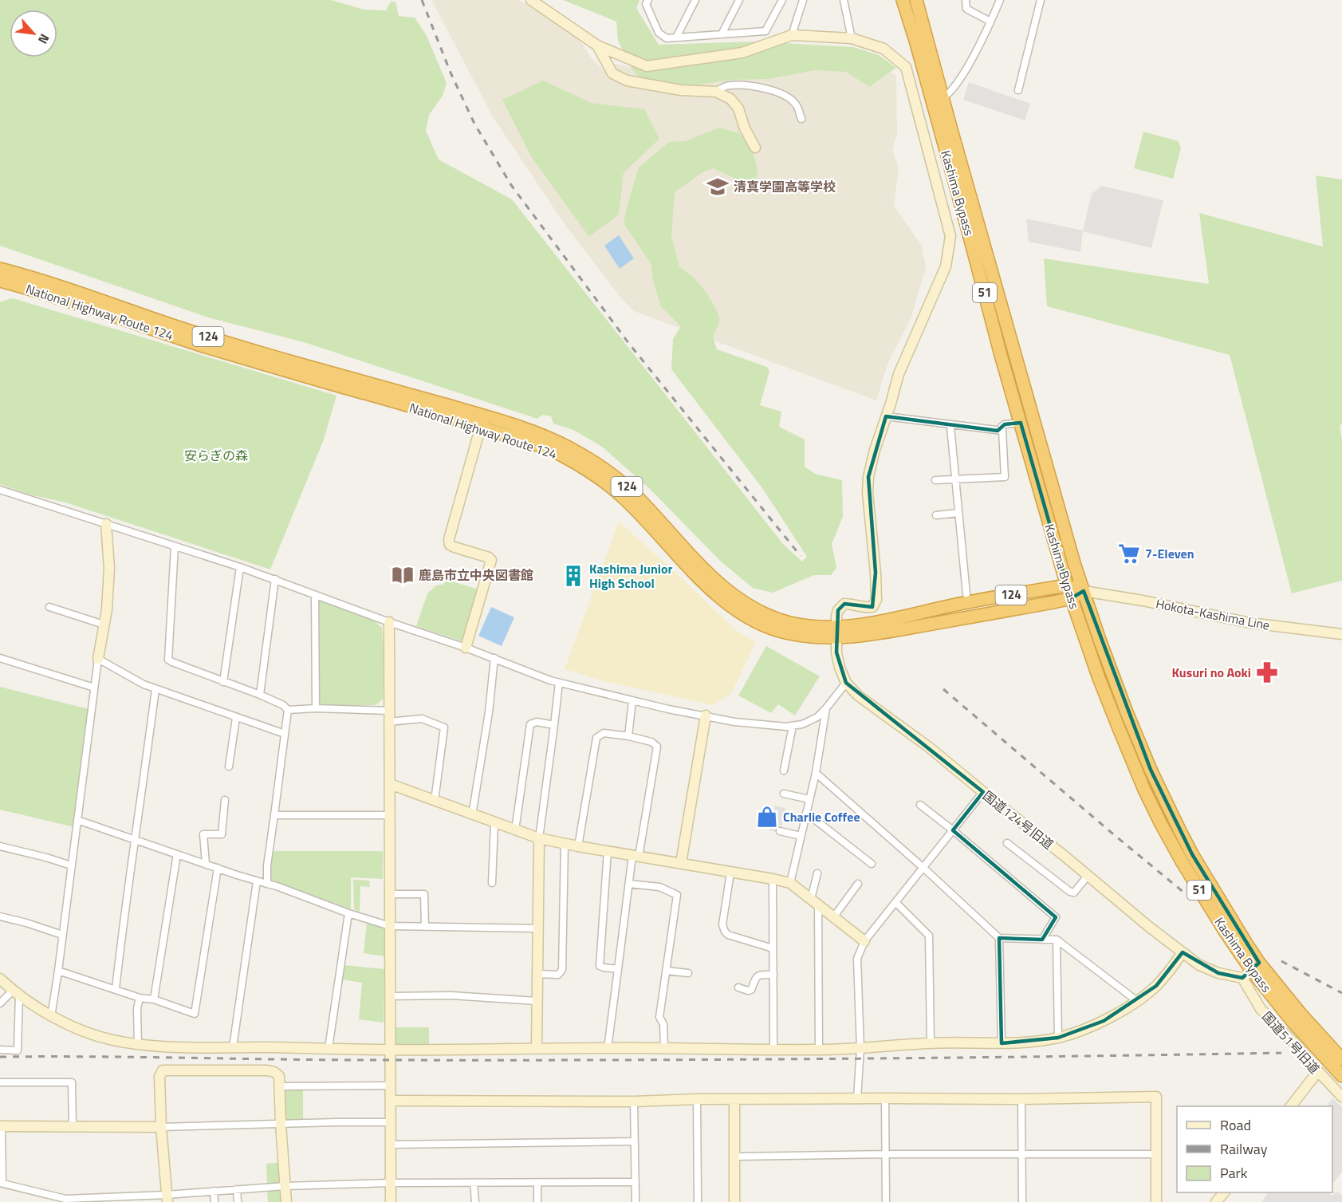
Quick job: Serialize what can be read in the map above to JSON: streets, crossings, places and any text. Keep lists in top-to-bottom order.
{
  "streets": {
    "highway": [
      "Kashima Bypass",
      "51",
      "National Highway Route 124",
      "124"
    ],
    "street": ["Hokota-Kashima Line", "国道124号旧道", "国道51号旧道"]
  },
  "crossings": [
    ["Kashima Bypass", "National Highway Route 124"],
    ["Kashima Bypass", "Hokota-Kashima Line"],
    ["Kashima Bypass", "国道124号旧道"],
    ["Kashima Bypass", "国道51号旧道"],
    ["National Highway Route 124", "Hokota-Kashima Line"],
    ["National Highway Route 124", "国道124号旧道"],
    ["国道124号旧道", "国道51号旧道"]
  ],
  "parks": ["安らぎの森"],
  "places": {
    "school or university": ["清真学園高等学校"],
    "supermarket": ["7-Eleven"],
    "library": ["鹿島市立中央図書館"],
    "building": ["Kashima Junior High School"],
    "pharmacy": ["Kusuri no Aoki"],
    "shop": ["Charlie Coffee"]
  },
  "legend": ["Road", "Railway", "Park"],
  "north": "bottom right"
}
